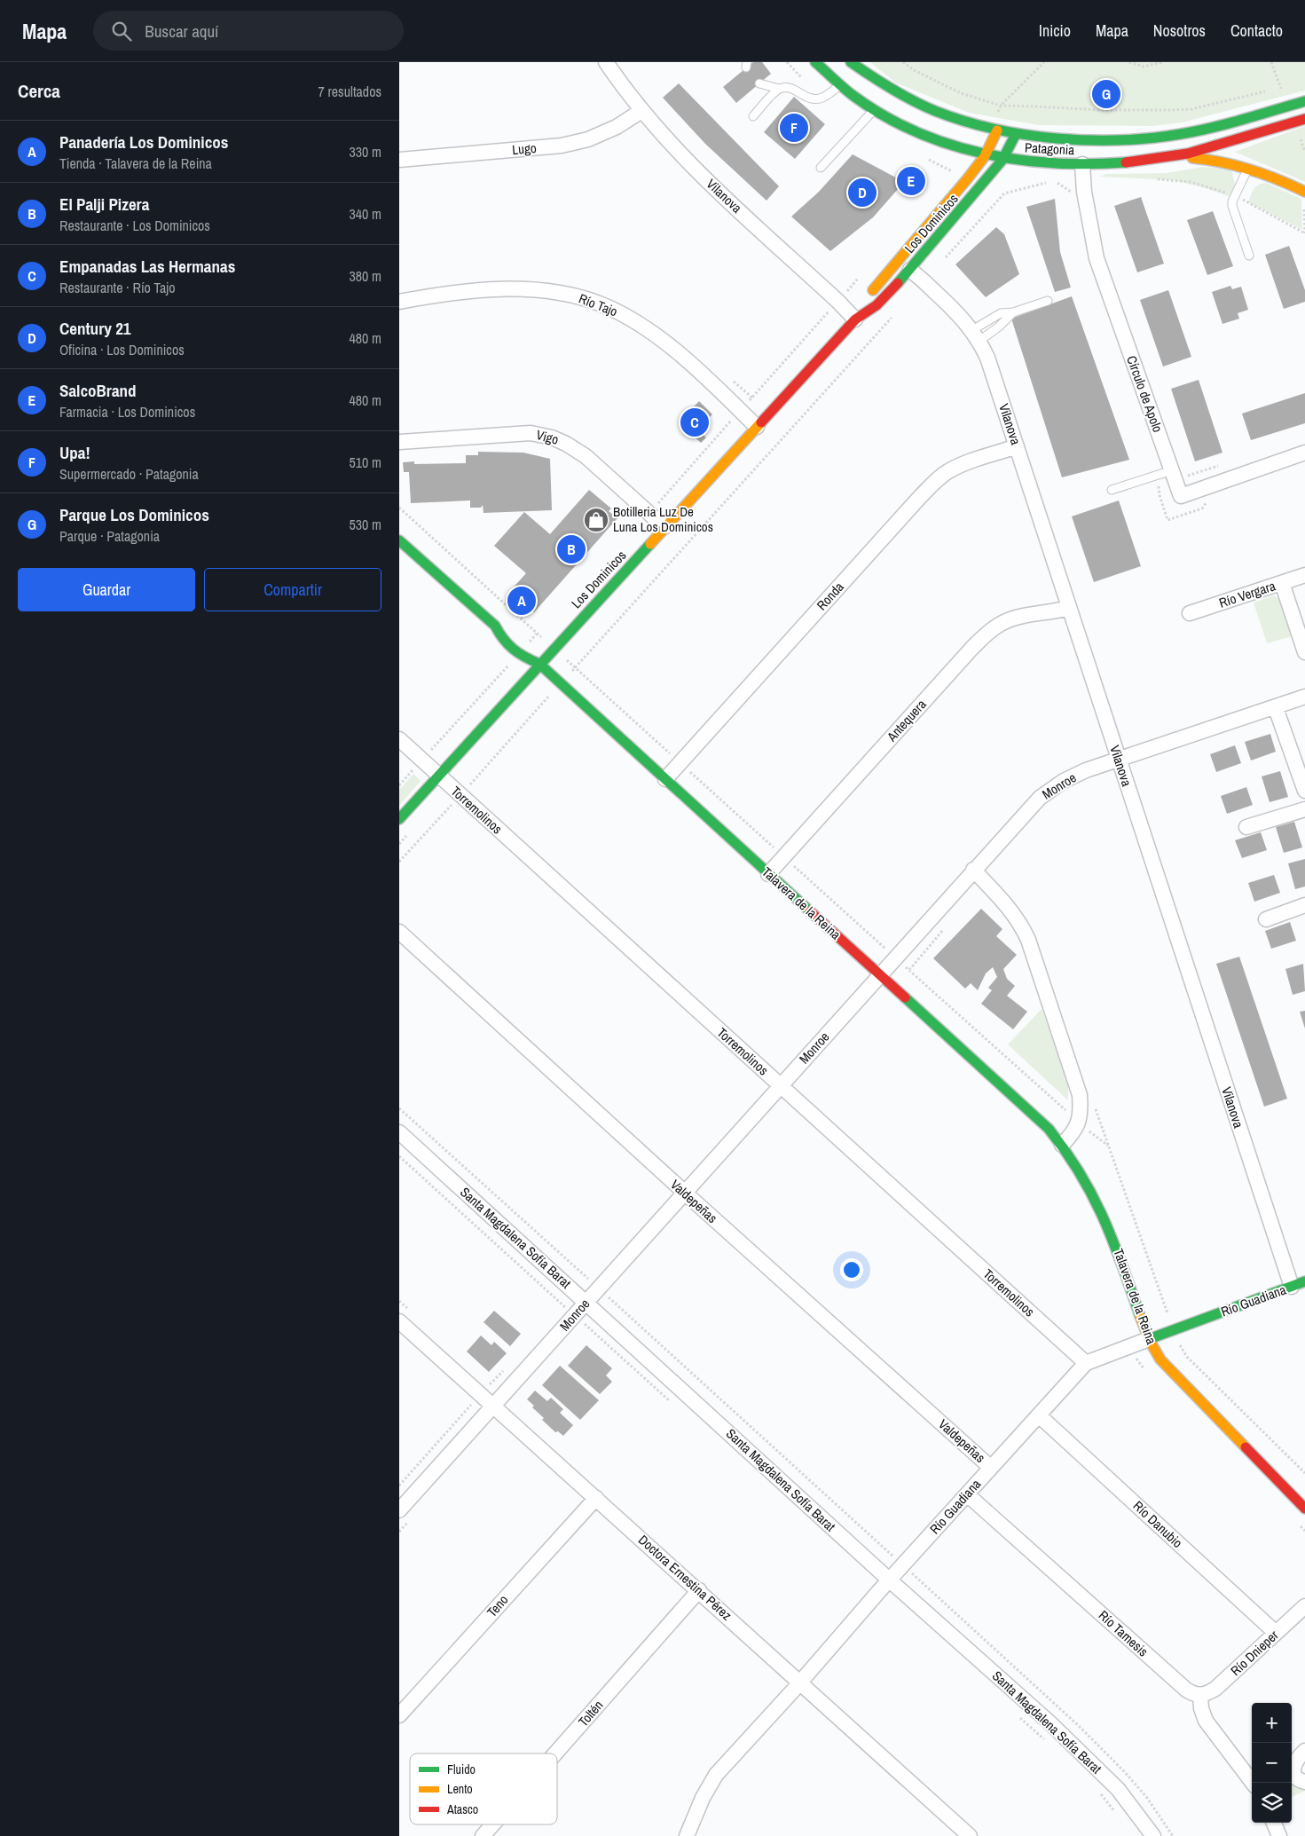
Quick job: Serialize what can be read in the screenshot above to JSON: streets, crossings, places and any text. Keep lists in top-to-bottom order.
{
  "streets": {
    "street": [
      "Lugo",
      "Patagonia",
      "Vilanova",
      "Los Dominicos",
      "Río Tajo",
      "Círculo de Apolo",
      "Vigo",
      "Río Vergara",
      "Ronda",
      "Antequera",
      "Monroe",
      "Torremolinos",
      "Talavera de la Reina",
      "Valdepeñas",
      "Santa Magdalena Sofía Barat",
      "Río Guadiana",
      "Río Danubio",
      "Doctora Ernestina Pérez",
      "Teno",
      "Río Tamesis",
      "Río Dnieper",
      "Toltén"
    ]
  },
  "crossings": [
    ["Lugo", "Vilanova"],
    ["Patagonia", "Los Dominicos"],
    ["Patagonia", "Círculo de Apolo"],
    ["Vilanova", "Los Dominicos"],
    ["Vilanova", "Ronda"],
    ["Vilanova", "Antequera"],
    ["Vilanova", "Monroe"],
    ["Vilanova", "Río Guadiana"],
    ["Los Dominicos", "Río Tajo"],
    ["Los Dominicos", "Vigo"],
    ["Los Dominicos", "Torremolinos"],
    ["Los Dominicos", "Talavera de la Reina"],
    ["Ronda", "Talavera de la Reina"],
    ["Antequera", "Talavera de la Reina"],
    ["Monroe", "Torremolinos"],
    ["Monroe", "Talavera de la Reina"],
    ["Monroe", "Valdepeñas"],
    ["Monroe", "Santa Magdalena Sofía Barat"],
    ["Monroe", "Doctora Ernestina Pérez"],
    ["Torremolinos", "Río Guadiana"],
    ["Talavera de la Reina", "Río Guadiana"],
    ["Valdepeñas", "Río Guadiana"],
    ["Santa Magdalena Sofía Barat", "Río Guadiana"],
    ["Río Guadiana", "Río Danubio"],
    ["Río Guadiana", "Doctora Ernestina Pérez"],
    ["Río Guadiana", "Río Tamesis"],
    ["Río Danubio", "Río Dnieper"],
    ["Doctora Ernestina Pérez", "Teno"],
    ["Doctora Ernestina Pérez", "Toltén"],
    ["Río Tamesis", "Río Dnieper"]
  ],
  "places": {
    "shop": ["Botilleria Luz De Luna Los Dominicos"]
  },
  "legend": ["Fluido", "Lento", "Atasco"],
  "page": {
    "header": "Mapa",
    "search": "Buscar aquí",
    "nav": [
      "Inicio",
      "Mapa",
      "Nosotros",
      "Contacto"
    ],
    "heading": ["Cerca", "7 resultados"],
    "pins": [
      "G",
      "F",
      "E",
      "D",
      "C",
      "B",
      "A"
    ],
    "list": [
      {
        "mark": "A",
        "name": "Panadería Los Dominicos",
        "note": "Tienda · Talavera de la Reina",
        "value": "330 m"
      },
      {
        "mark": "B",
        "name": "El Palji Pizera",
        "note": "Restaurante · Los Dominicos",
        "value": "340 m"
      },
      {
        "mark": "C",
        "name": "Empanadas Las Hermanas",
        "note": "Restaurante · Río Tajo",
        "value": "380 m"
      },
      {
        "mark": "D",
        "name": "Century 21",
        "note": "Oficina · Los Dominicos",
        "value": "480 m"
      },
      {
        "mark": "E",
        "name": "SalcoBrand",
        "note": "Farmacia · Los Dominicos",
        "value": "480 m"
      },
      {
        "mark": "F",
        "name": "Upa!",
        "note": "Supermercado · Patagonia",
        "value": "510 m"
      },
      {
        "mark": "G",
        "name": "Parque Los Dominicos",
        "note": "Parque · Patagonia",
        "value": "530 m"
      }
    ],
    "buttons": ["Guardar", "Compartir"],
    "map_buttons": ["+", "−"]
  }
}
